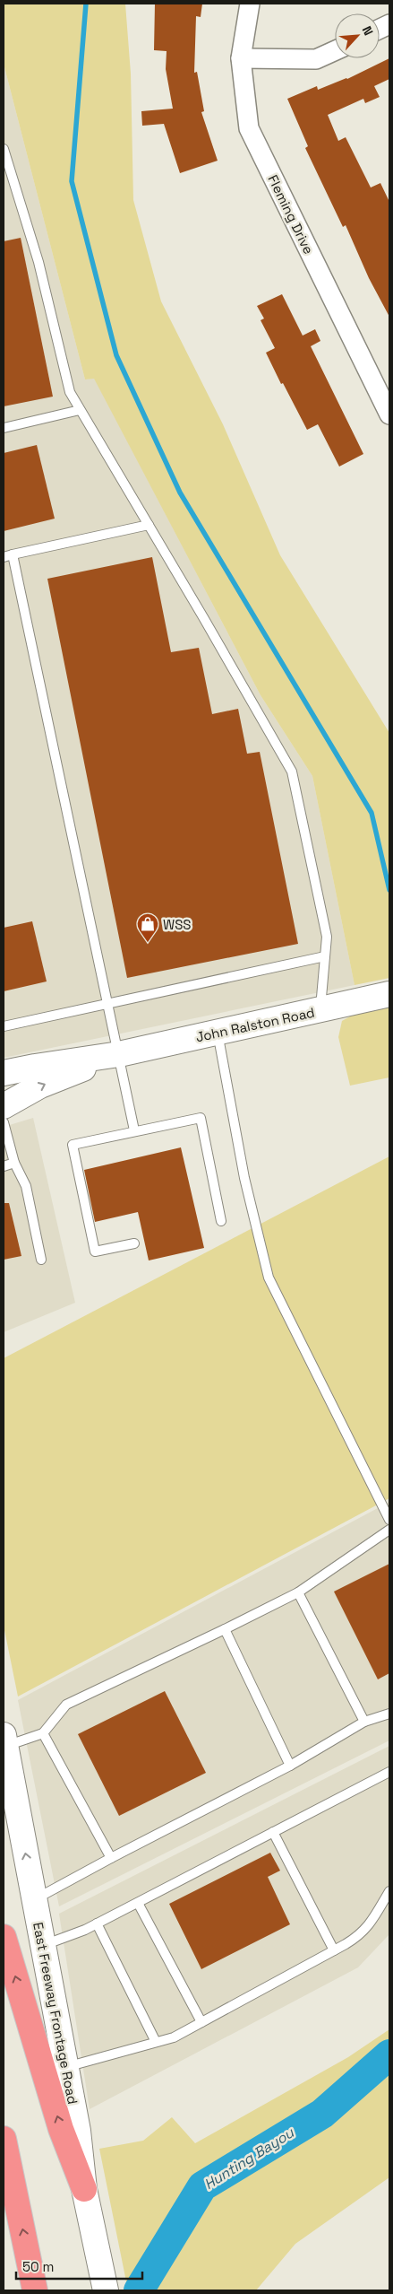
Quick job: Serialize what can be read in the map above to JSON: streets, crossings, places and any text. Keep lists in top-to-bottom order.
{
  "streets": {
    "main road": ["John Ralston Road", "East Freeway Frontage Road"],
    "street": ["Fleming Drive"]
  },
  "water": ["Hunting Bayou"],
  "places": {
    "shop": ["WSS"]
  },
  "scale_bar": "50 m",
  "north": "top right"
}
